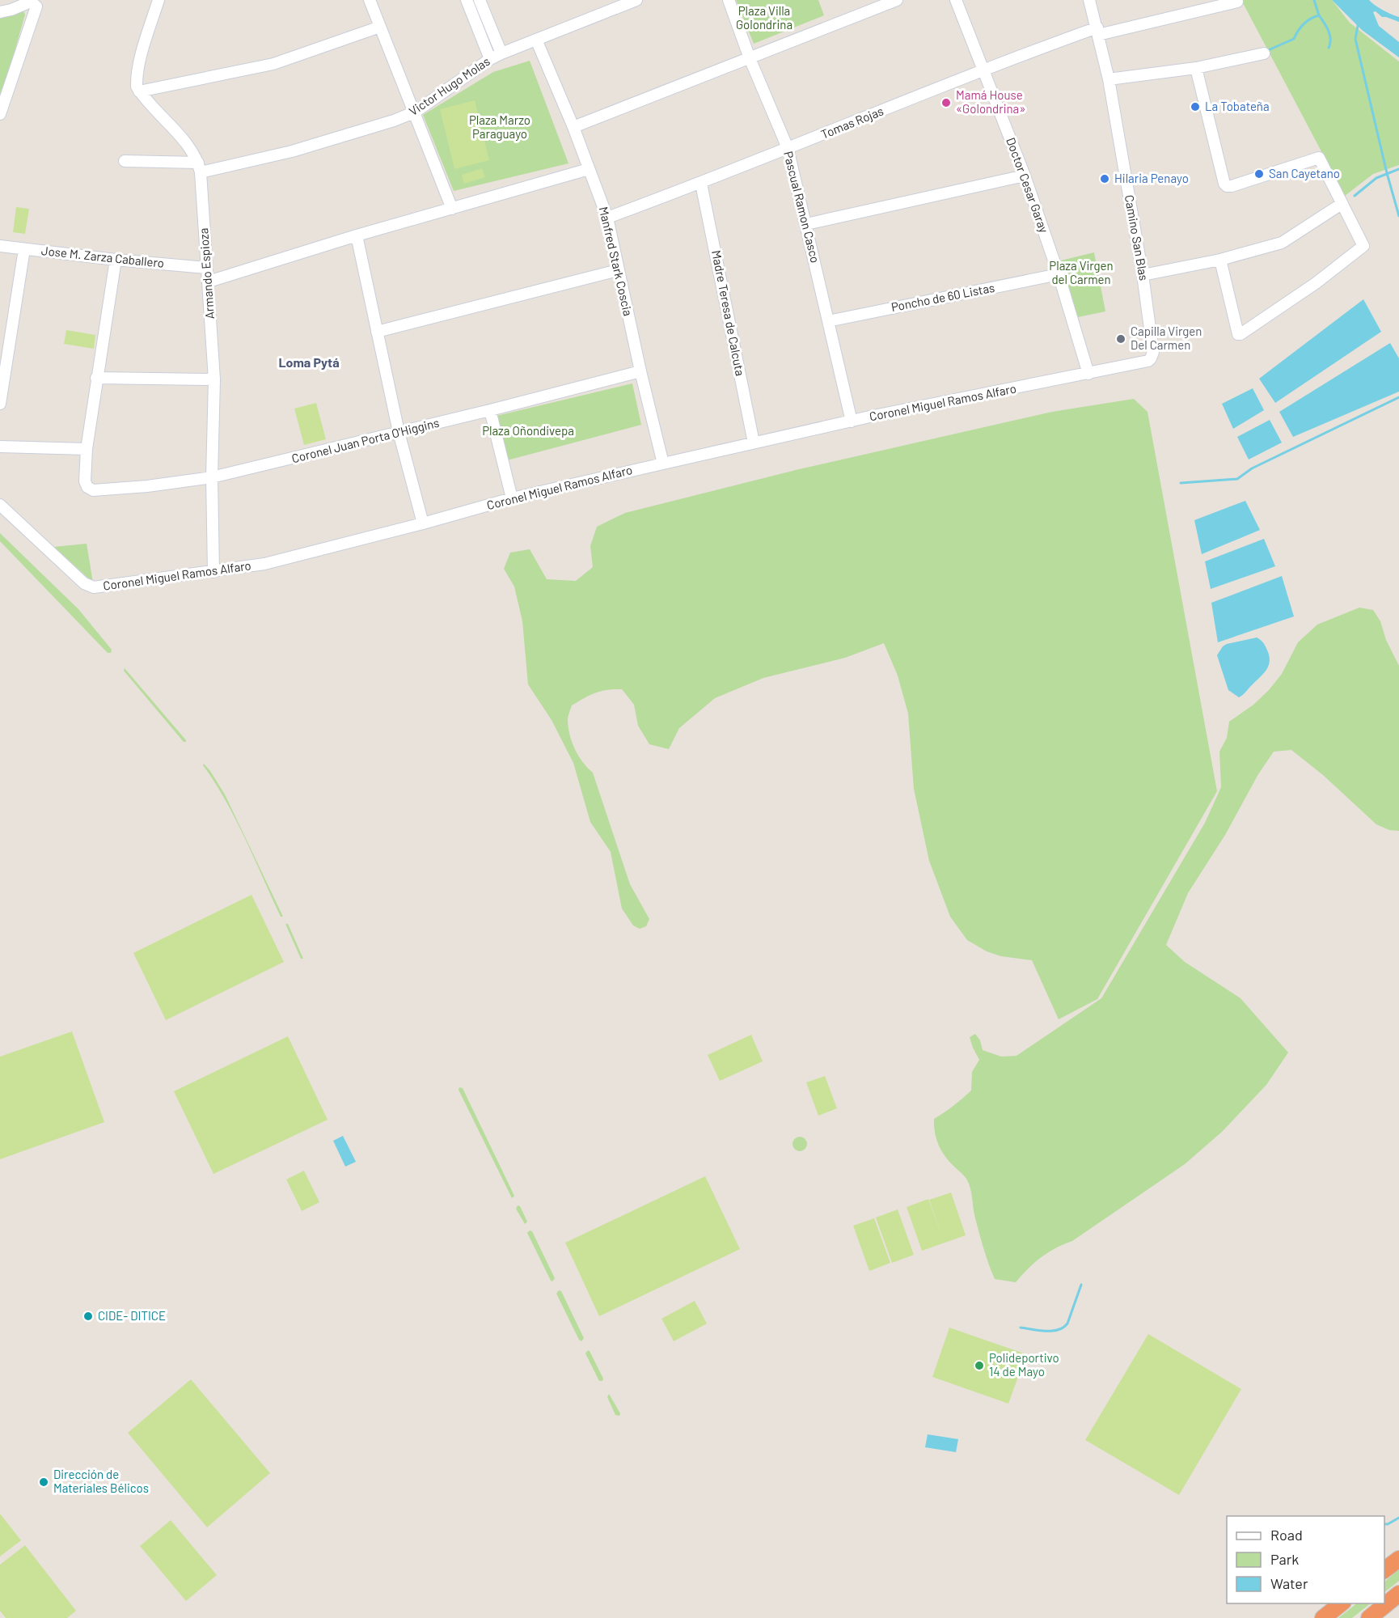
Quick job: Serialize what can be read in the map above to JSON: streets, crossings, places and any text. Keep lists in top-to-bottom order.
{
  "streets": {
    "street": [
      "Victor Hugo Molas",
      "Tomas Rojas",
      "Doctor Cesar Garay",
      "Pascual Ramon Casco",
      "Camino San Blas",
      "Jose M. Zarza Caballero",
      "Manfred Stark Coscia",
      "Armando Espioza",
      "Poncho de 60 Listas",
      "Madre Teresa de Calcuta",
      "Coronel Miguel Ramos Alfaro",
      "Coronel Juan Porta O'Higgins"
    ]
  },
  "crossings": [
    ["Victor Hugo Molas", "Manfred Stark Coscia"],
    ["Victor Hugo Molas", "Armando Espioza"],
    ["Tomas Rojas", "Doctor Cesar Garay"],
    ["Tomas Rojas", "Pascual Ramon Casco"],
    ["Tomas Rojas", "Camino San Blas"],
    ["Tomas Rojas", "Manfred Stark Coscia"],
    ["Tomas Rojas", "Madre Teresa de Calcuta"],
    ["Doctor Cesar Garay", "Poncho de 60 Listas"],
    ["Doctor Cesar Garay", "Coronel Miguel Ramos Alfaro"],
    ["Pascual Ramon Casco", "Poncho de 60 Listas"],
    ["Pascual Ramon Casco", "Coronel Miguel Ramos Alfaro"],
    ["Camino San Blas", "Coronel Miguel Ramos Alfaro"],
    ["Jose M. Zarza Caballero", "Armando Espioza"],
    ["Manfred Stark Coscia", "Coronel Miguel Ramos Alfaro"],
    ["Manfred Stark Coscia", "Coronel Juan Porta O'Higgins"],
    ["Armando Espioza", "Coronel Miguel Ramos Alfaro"],
    ["Armando Espioza", "Coronel Juan Porta O'Higgins"],
    ["Madre Teresa de Calcuta", "Coronel Miguel Ramos Alfaro"]
  ],
  "districts": ["Loma Pytá"],
  "parks": [
    "Plaza Villa Golondrina",
    "Plaza Marzo Paraguayo",
    "Plaza Virgen del Carmen",
    "Plaza Oñondivepa"
  ],
  "places": [
    "Mamá House «Golondrina»",
    "La Tobateña",
    "San Cayetano",
    "Hilaria Penayo",
    "Capilla Virgen Del Carmen",
    "CIDE- DITICE",
    "Polideportivo 14 de Mayo",
    "Dirección de Materiales Bélicos"
  ],
  "legend": ["Road", "Park", "Water"]
}
